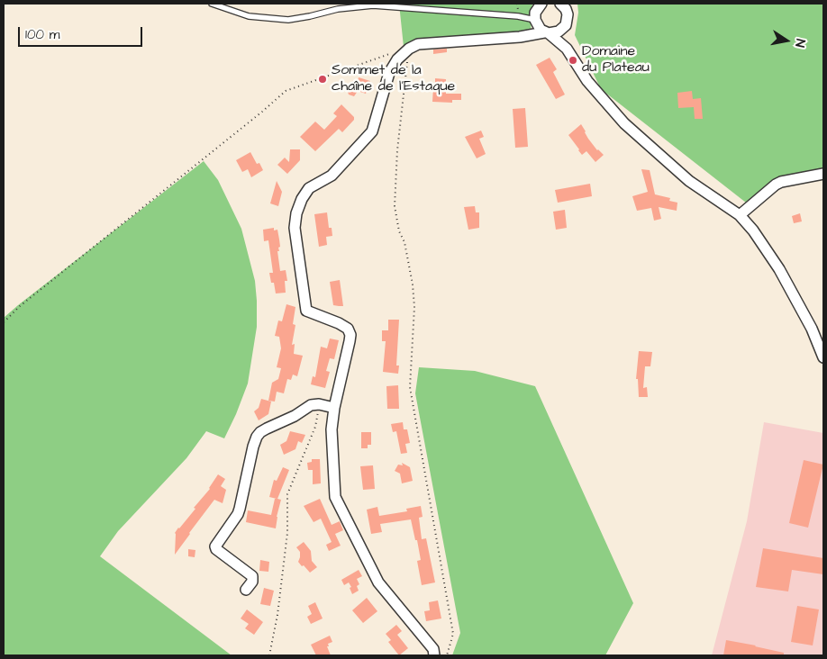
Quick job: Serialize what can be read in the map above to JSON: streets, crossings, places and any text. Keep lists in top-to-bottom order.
{
  "places": ["Domaine du Plateau", "Sommet de la chaîne de l'Estaque"],
  "scale_bar": "100 m",
  "north": "right"
}
